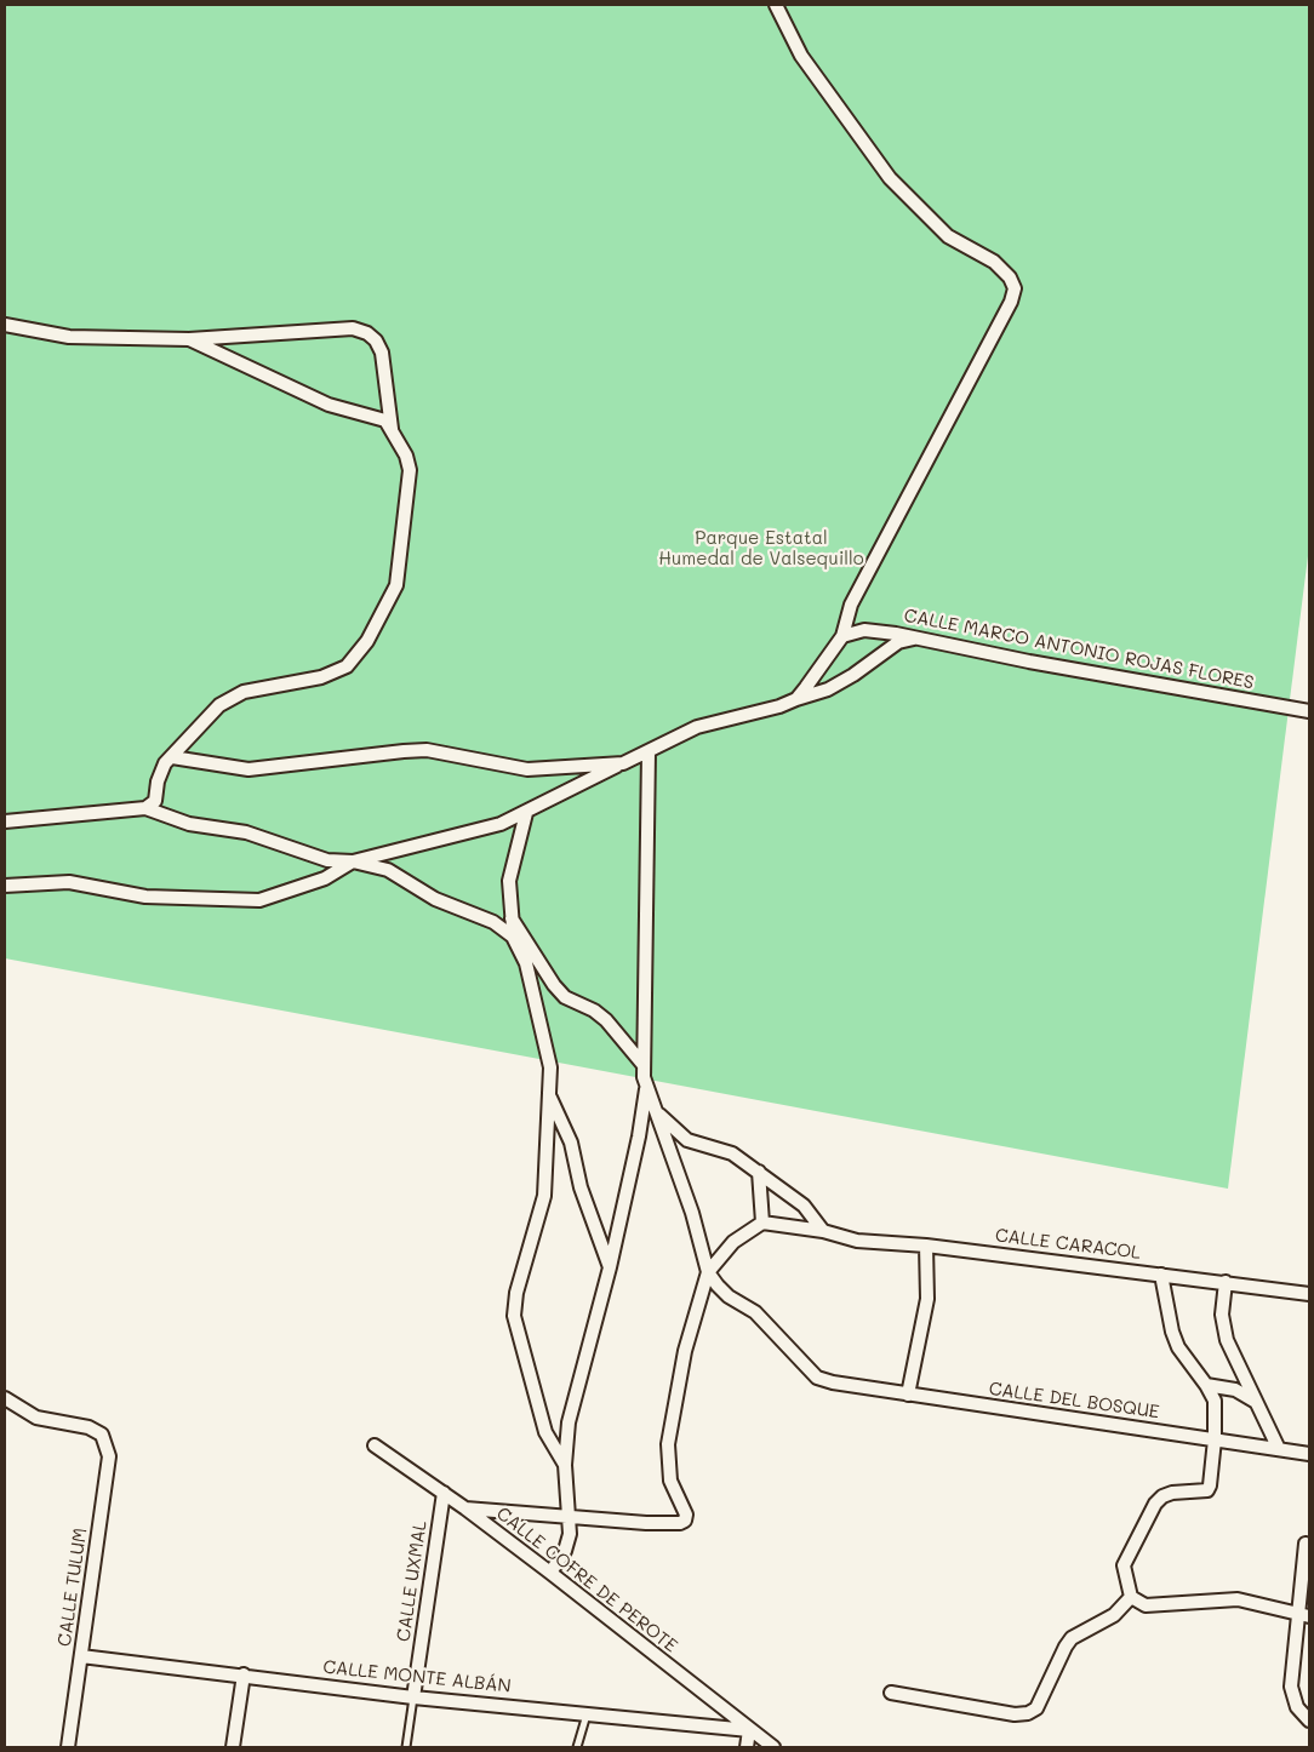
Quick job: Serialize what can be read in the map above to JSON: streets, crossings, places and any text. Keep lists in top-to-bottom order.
{
  "streets": {
    "street": [
      "CALLE MARCO ANTONIO ROJAS FLORES",
      "CALLE CARACOL",
      "CALLE DEL BOSQUE",
      "CALLE COFRE DE PEROTE",
      "CALLE UXMAL",
      "CALLE TULUM",
      "CALLE MONTE ALBÁN"
    ]
  },
  "crossings": [
    ["CALLE COFRE DE PEROTE", "CALLE UXMAL"],
    ["CALLE COFRE DE PEROTE", "CALLE MONTE ALBÁN"],
    ["CALLE UXMAL", "CALLE MONTE ALBÁN"],
    ["CALLE TULUM", "CALLE MONTE ALBÁN"]
  ],
  "parks": ["Parque Estatal Humedal de Valsequillo"]
}
